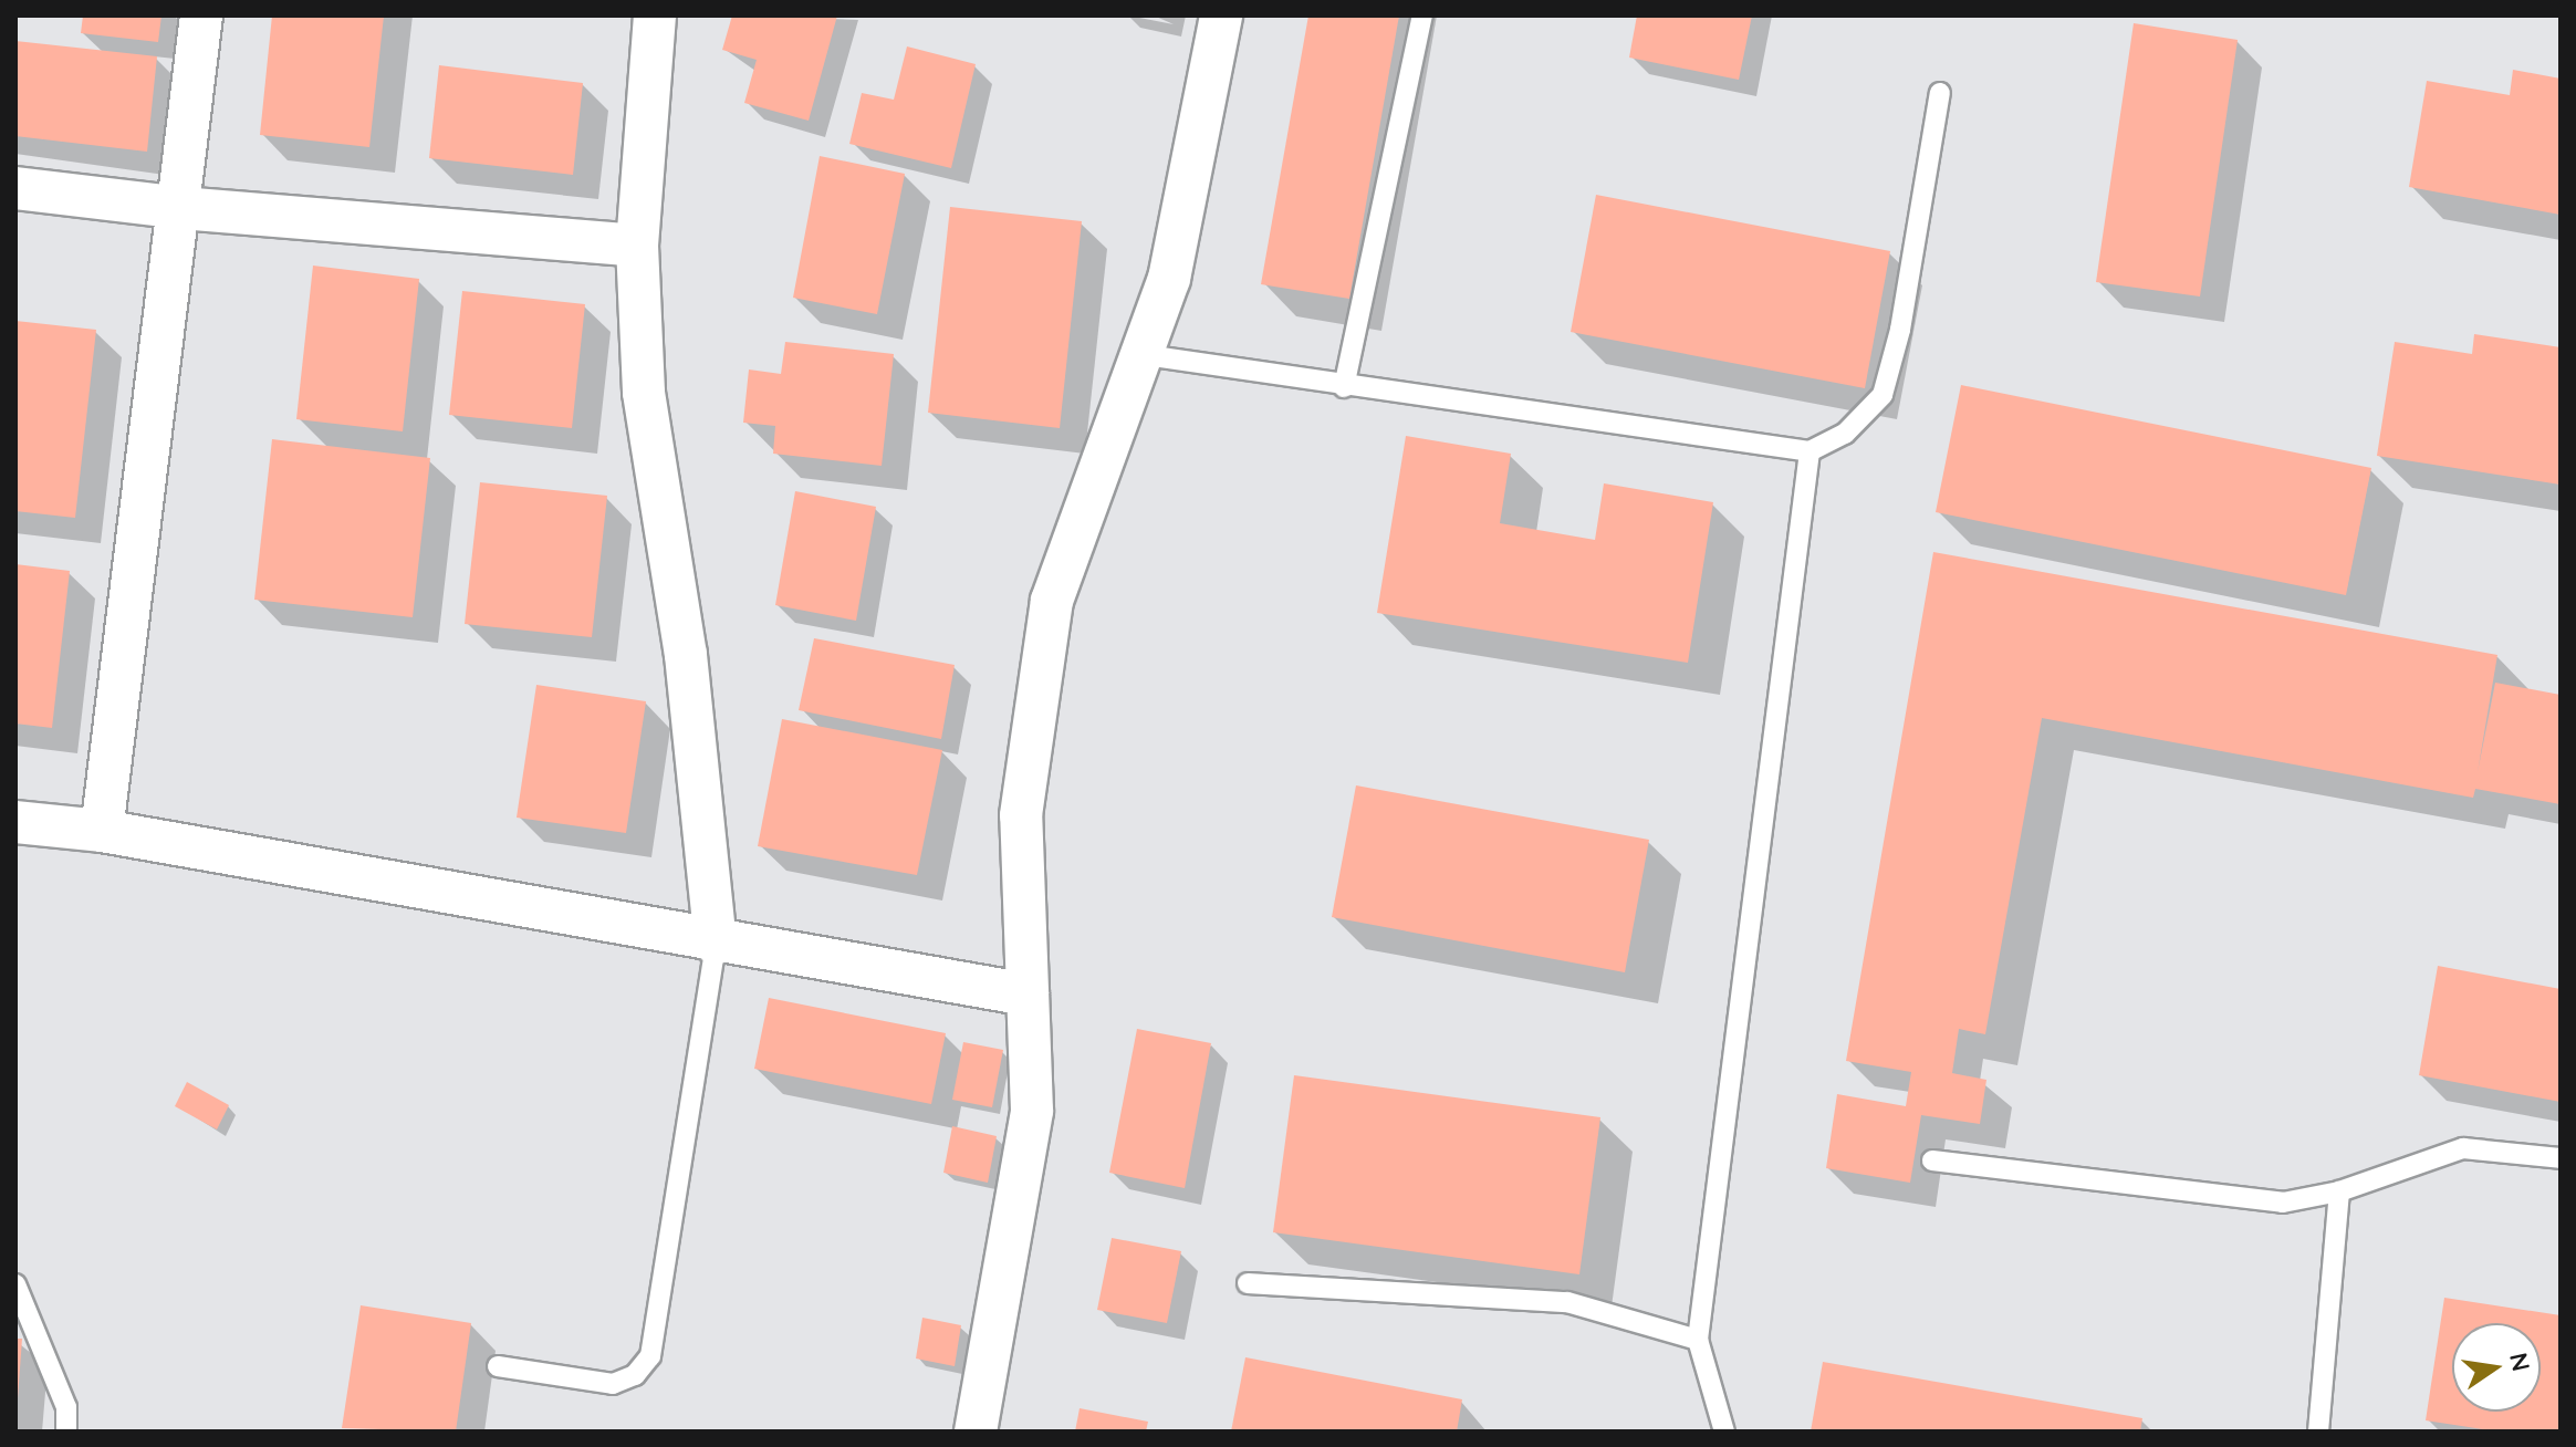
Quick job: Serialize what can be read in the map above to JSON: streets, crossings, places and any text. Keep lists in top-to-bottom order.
{
  "north": "right"
}
